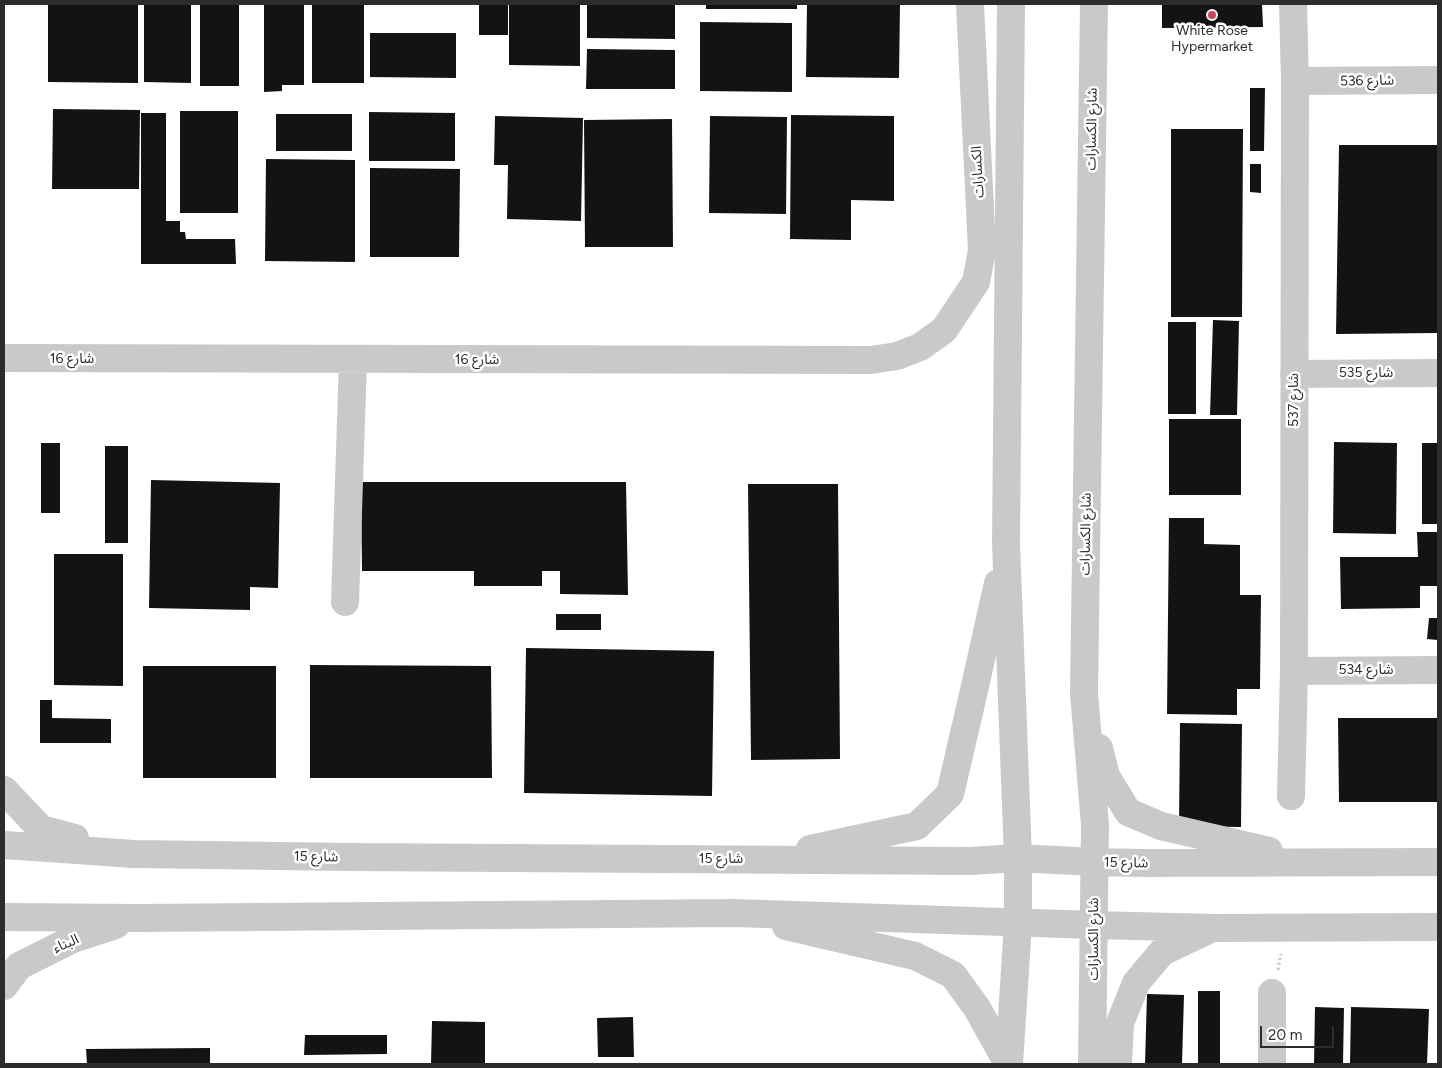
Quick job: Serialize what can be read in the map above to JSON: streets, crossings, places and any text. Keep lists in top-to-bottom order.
{
  "streets": {
    "street": [
      "شارع 536",
      "شارع الكسارات",
      "الكسارات",
      "شارع 16",
      "شارع 535",
      "شارع 537",
      "شارع 534",
      "شارع 15",
      "البناء"
    ]
  },
  "crossings": [
    ["شارع 536", "شارع 537"],
    ["شارع الكسارات", "شارع 15"],
    ["الكسارات", "شارع 16"],
    ["شارع 535", "شارع 537"],
    ["شارع 537", "شارع 534"]
  ],
  "places": ["White Rose Hypermarket"],
  "scale_bar": "20 m"
}
